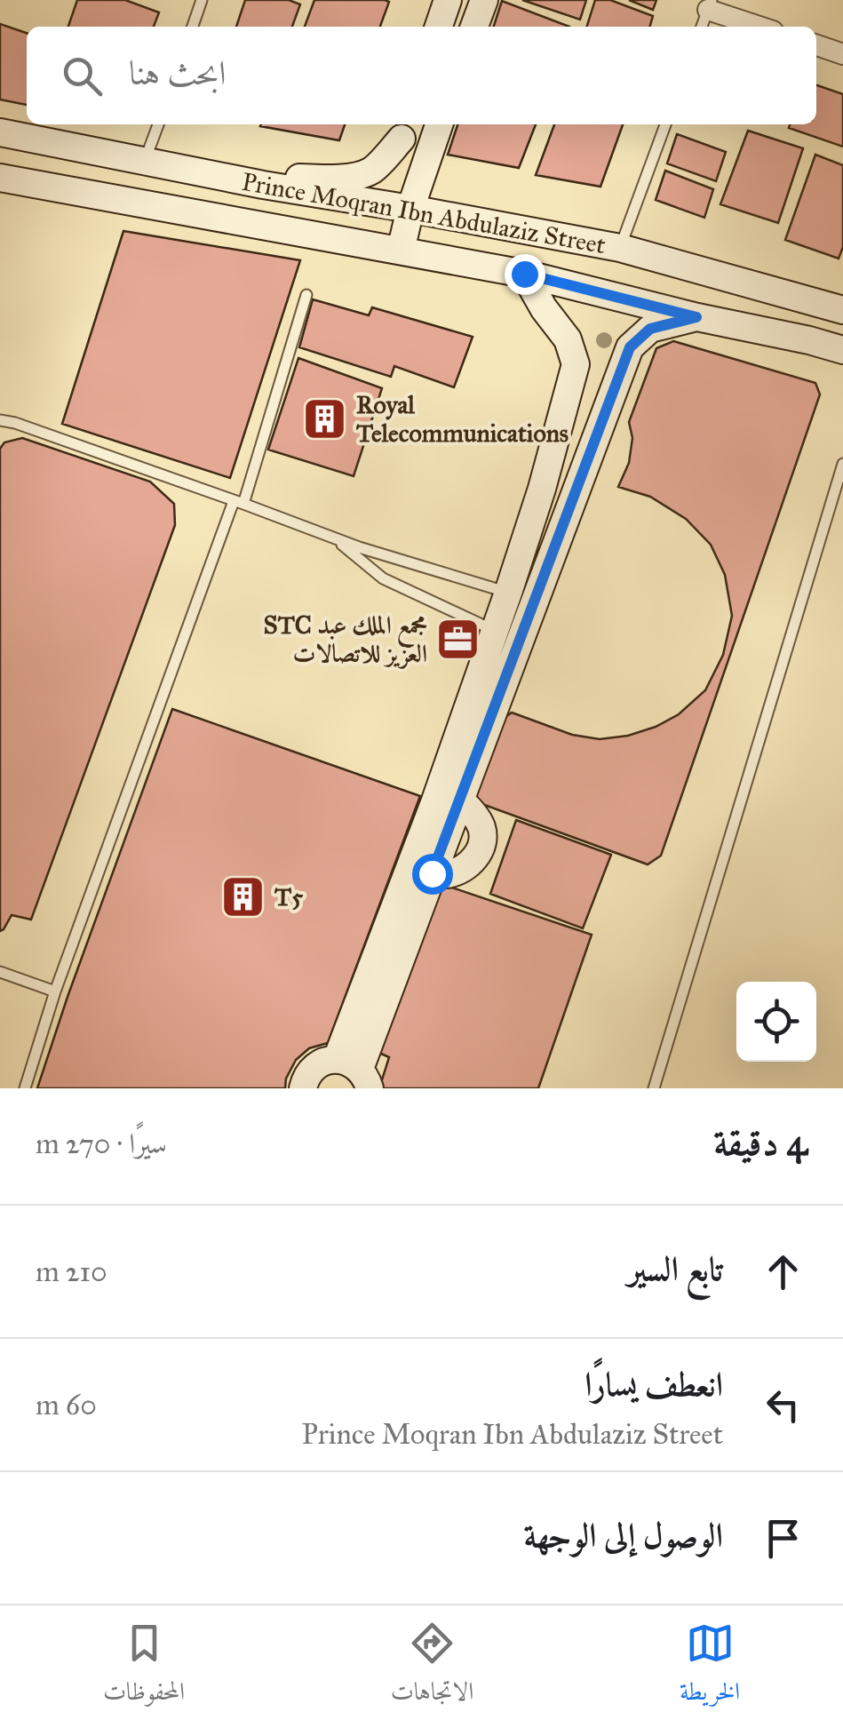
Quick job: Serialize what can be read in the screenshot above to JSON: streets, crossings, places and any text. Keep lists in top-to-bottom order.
{
  "streets": {
    "street": ["Prince Moqran Ibn Abdulaziz Street"]
  },
  "places": {
    "building": ["Royal Telecommunications", "T5"],
    "office": ["STC مجمع الملك عبد العزيز للاتصالات"]
  },
  "page": {
    "search": "ابحث هنا",
    "heading": ["4 دقيقة", "سيرًا · 270 m"],
    "list": [
      ["تابع السير", "210 m"],
      ["انعطف يسارًا", "Prince Moqran Ibn Abdulaziz Street", "60 m"],
      "الوصول إلى الوجهة"
    ],
    "nav": ["الخريطة", "الاتجاهات", "المحفوظات"]
  }
}
